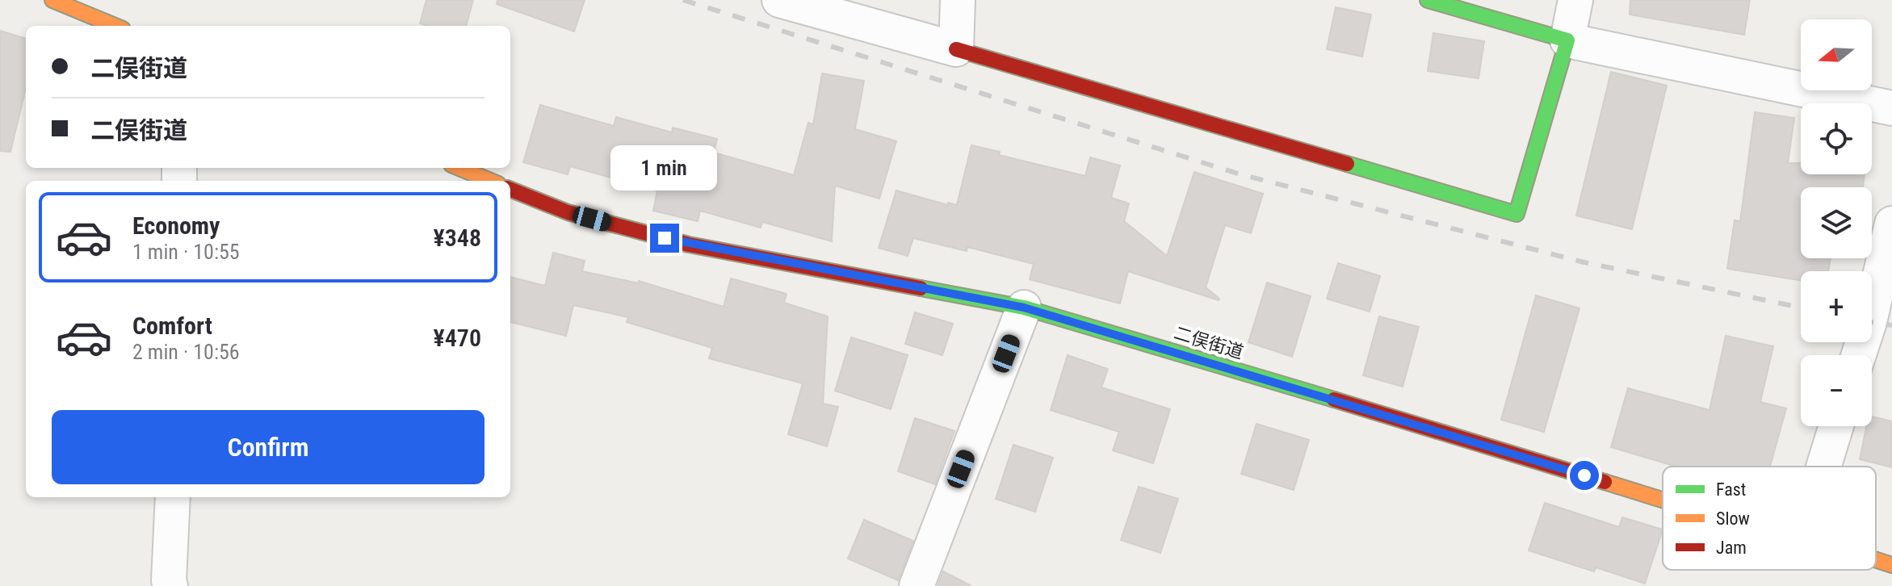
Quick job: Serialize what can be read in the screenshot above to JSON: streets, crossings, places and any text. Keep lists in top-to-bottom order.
{
  "streets": {
    "street": ["二俣街道"]
  },
  "legend": ["Fast", "Slow", "Jam"],
  "north": "left",
  "page": {
    "map_buttons": ["+", "−"],
    "banner": ["二俣街道", "二俣街道"],
    "bubble": "1 min",
    "list": [
      {
        "name": "Economy",
        "note": "1 min · 10:55",
        "value": "¥348"
      },
      {
        "name": "Comfort",
        "note": "2 min · 10:56",
        "value": "¥470"
      }
    ],
    "buttons": "Confirm"
  }
}
